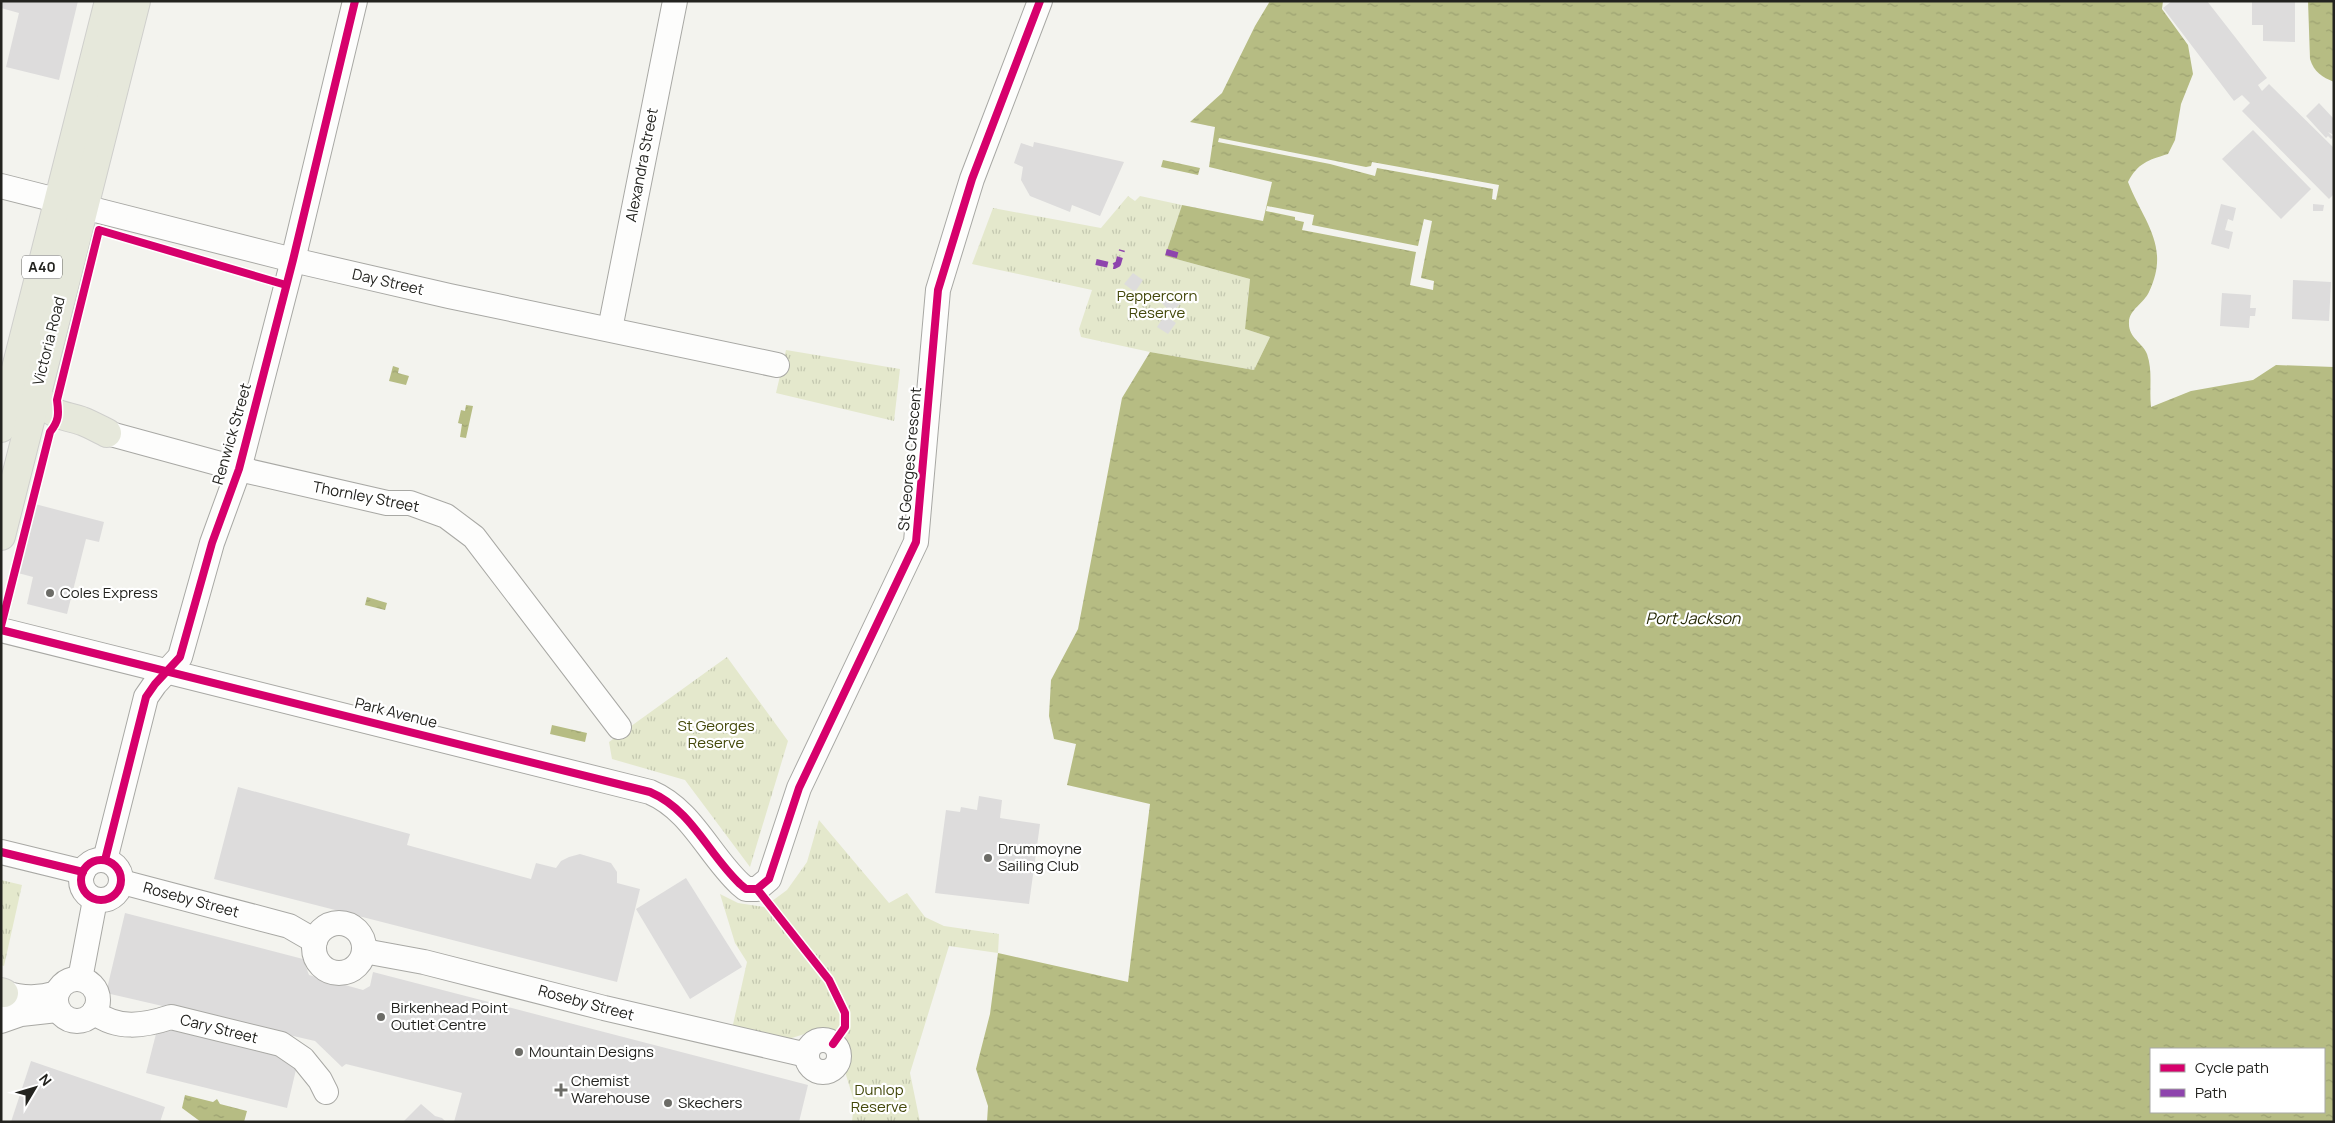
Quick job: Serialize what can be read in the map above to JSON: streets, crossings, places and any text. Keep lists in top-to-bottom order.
{
  "streets": {
    "highway": ["A40", "Victoria Road"],
    "street": [
      "Alexandra Street",
      "Day Street",
      "Renwick Street",
      "St Georges Crescent",
      "Thornley Street",
      "Park Avenue",
      "Roseby Street",
      "Cary Street"
    ]
  },
  "crossings": [
    ["Alexandra Street", "Day Street"],
    ["Day Street", "Victoria Road"],
    ["Day Street", "Renwick Street"],
    ["Renwick Street", "Thornley Street"],
    ["Renwick Street", "Park Avenue"],
    ["Renwick Street", "Roseby Street"],
    ["St Georges Crescent", "Park Avenue"]
  ],
  "water": ["Port Jackson"],
  "parks": ["Peppercorn Reserve", "St Georges Reserve", "Dunlop Reserve"],
  "places": {
    "other": [
      "Coles Express",
      "Drummoyne Sailing Club",
      "Birkenhead Point Outlet Centre",
      "Mountain Designs",
      "Skechers"
    ],
    "health": ["Chemist Warehouse"]
  },
  "legend": ["Cycle path", "Path"],
  "north": "top right"
}
